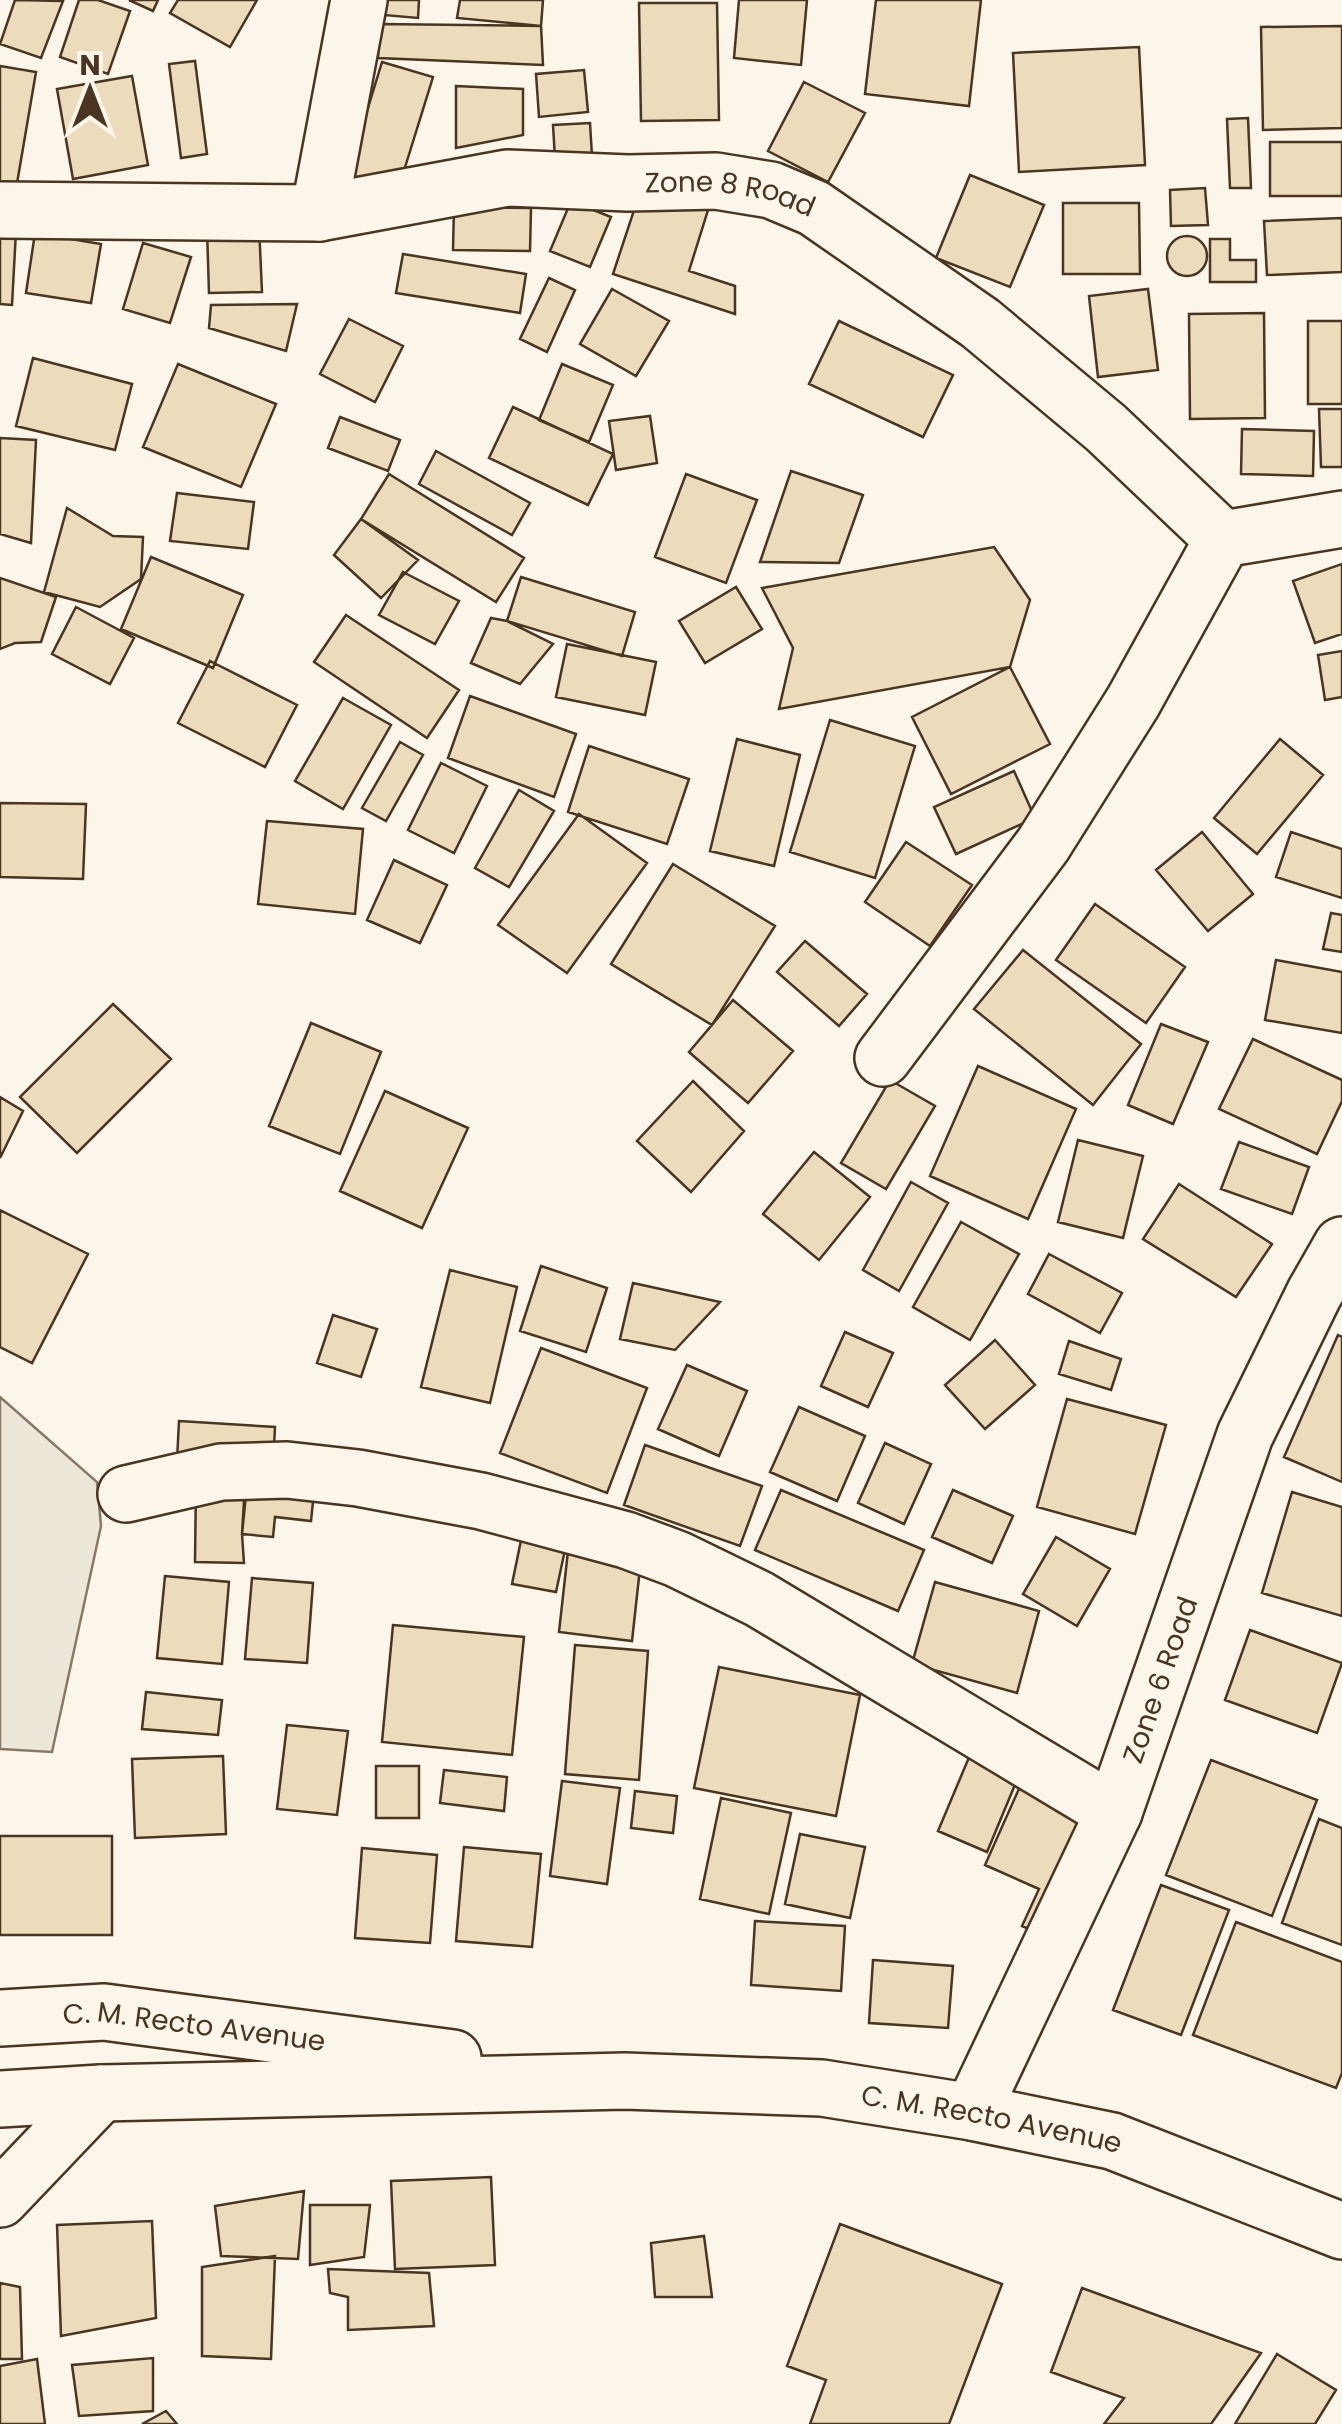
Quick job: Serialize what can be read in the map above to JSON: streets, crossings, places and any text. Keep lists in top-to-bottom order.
{
  "streets": {
    "main road": ["Zone 8 Road", "Zone 6 Road", "C. M. Recto Avenue"]
  },
  "crossings": [
    ["Zone 6 Road", "C. M. Recto Avenue"]
  ],
  "north": "top"
}
